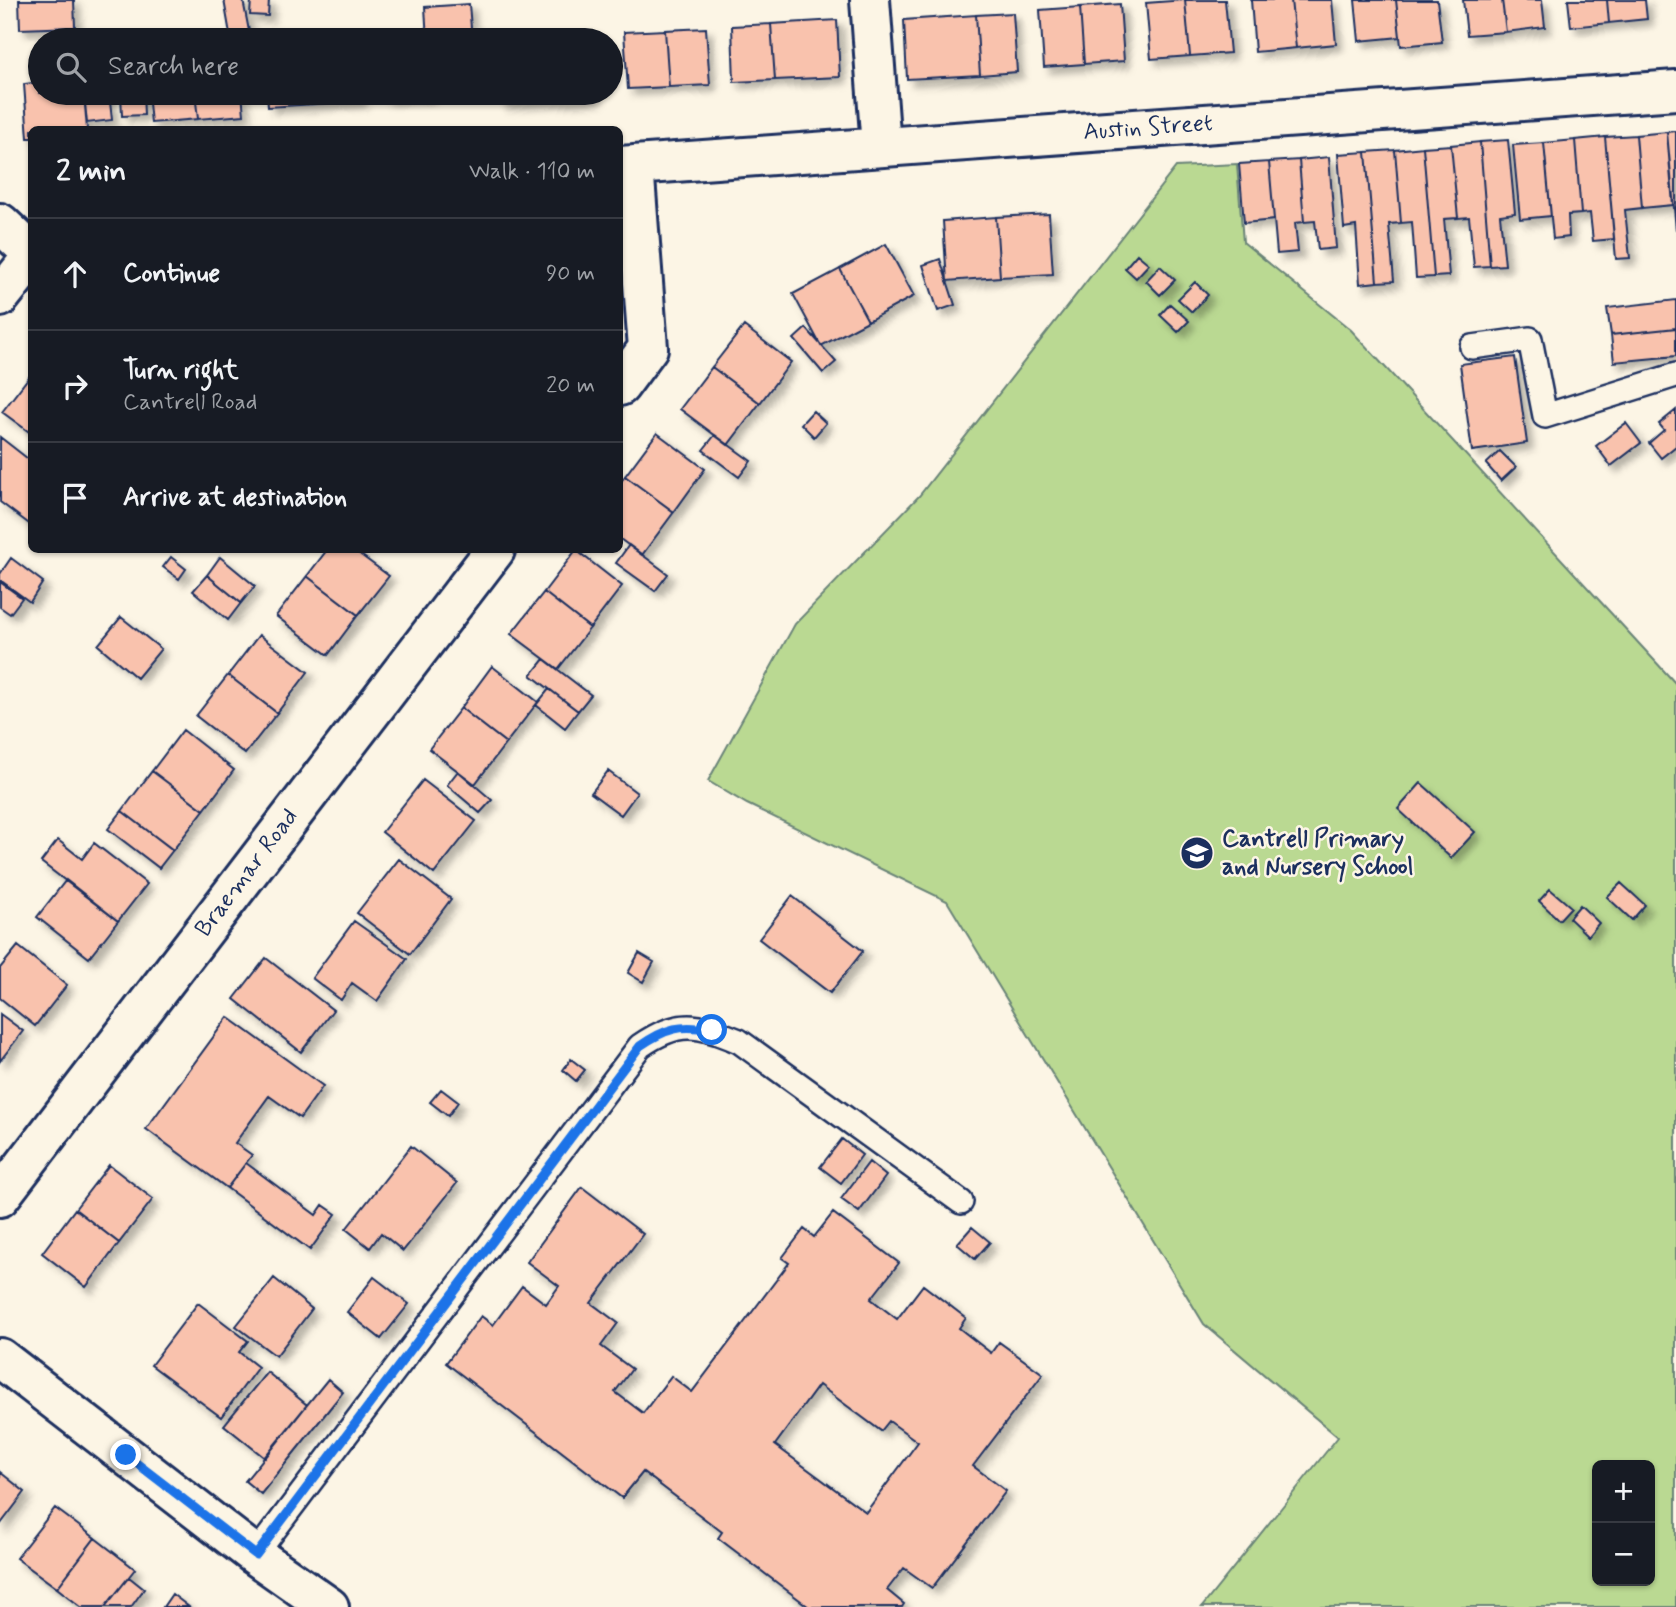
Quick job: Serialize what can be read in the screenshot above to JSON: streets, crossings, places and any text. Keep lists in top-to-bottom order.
{
  "streets": {
    "street": ["Austin Street", "Braemar Road"]
  },
  "places": {
    "school or university": ["Cantrell Primary and Nursery School"]
  },
  "page": {
    "search": "Search here",
    "heading": ["2 min", "Walk · 110 m"],
    "list": [
      ["Continue", "90 m"],
      ["Turn right", "Cantrell Road", "20 m"],
      "Arrive at destination"
    ],
    "map_buttons": ["+", "−"]
  }
}
